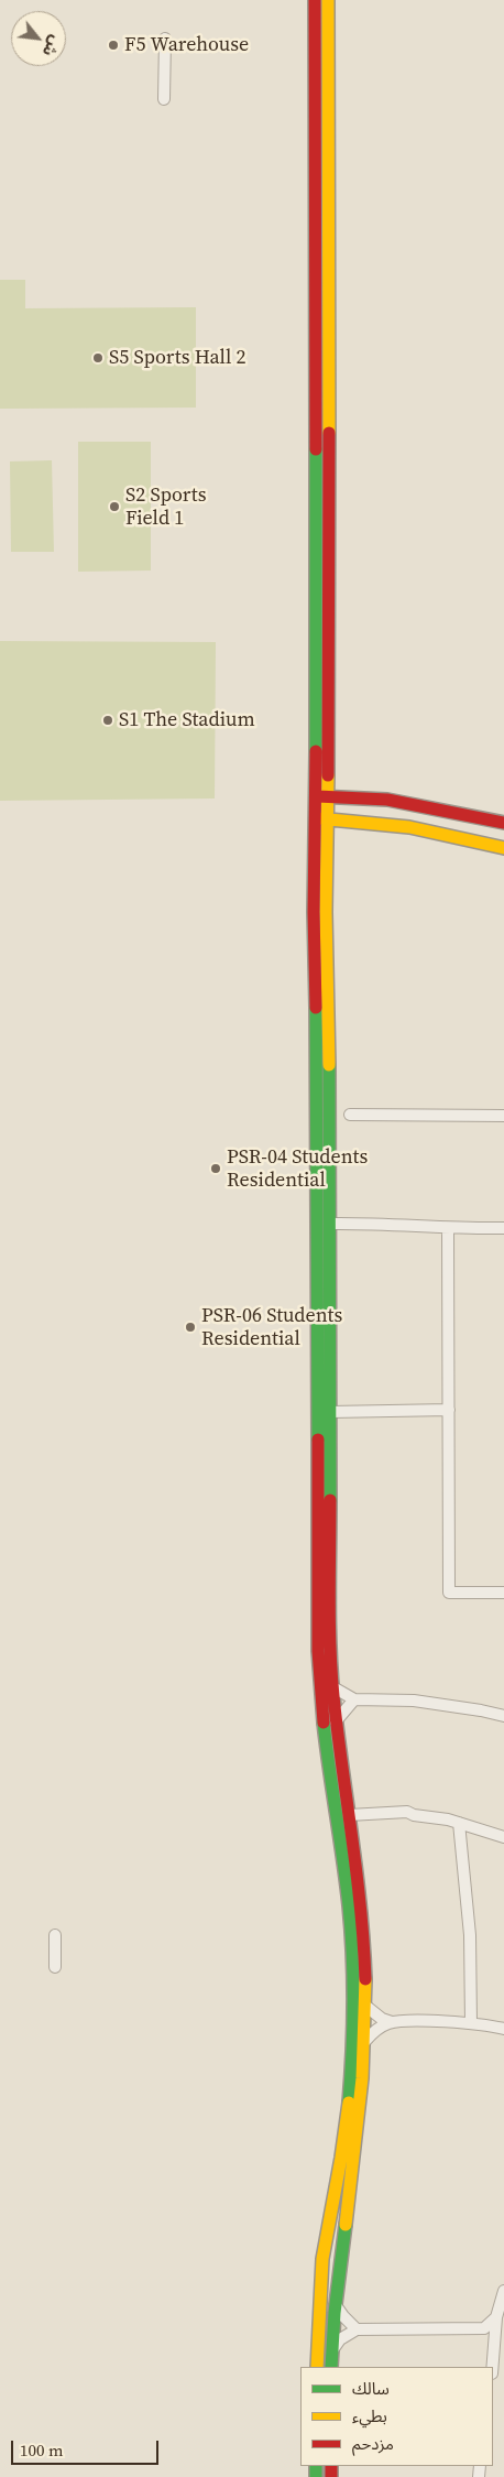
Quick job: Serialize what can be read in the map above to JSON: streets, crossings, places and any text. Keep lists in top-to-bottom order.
{
  "places": [
    "F5 Warehouse",
    "S5 Sports Hall 2",
    "S2 Sports Field 1",
    "S1 The Stadium",
    "PSR-04 Students Residential",
    "PSR-06 Students Residential"
  ],
  "legend": ["سالك", "بطيء", "مزدحم"],
  "scale_bar": "100 m",
  "north": "bottom right"
}
